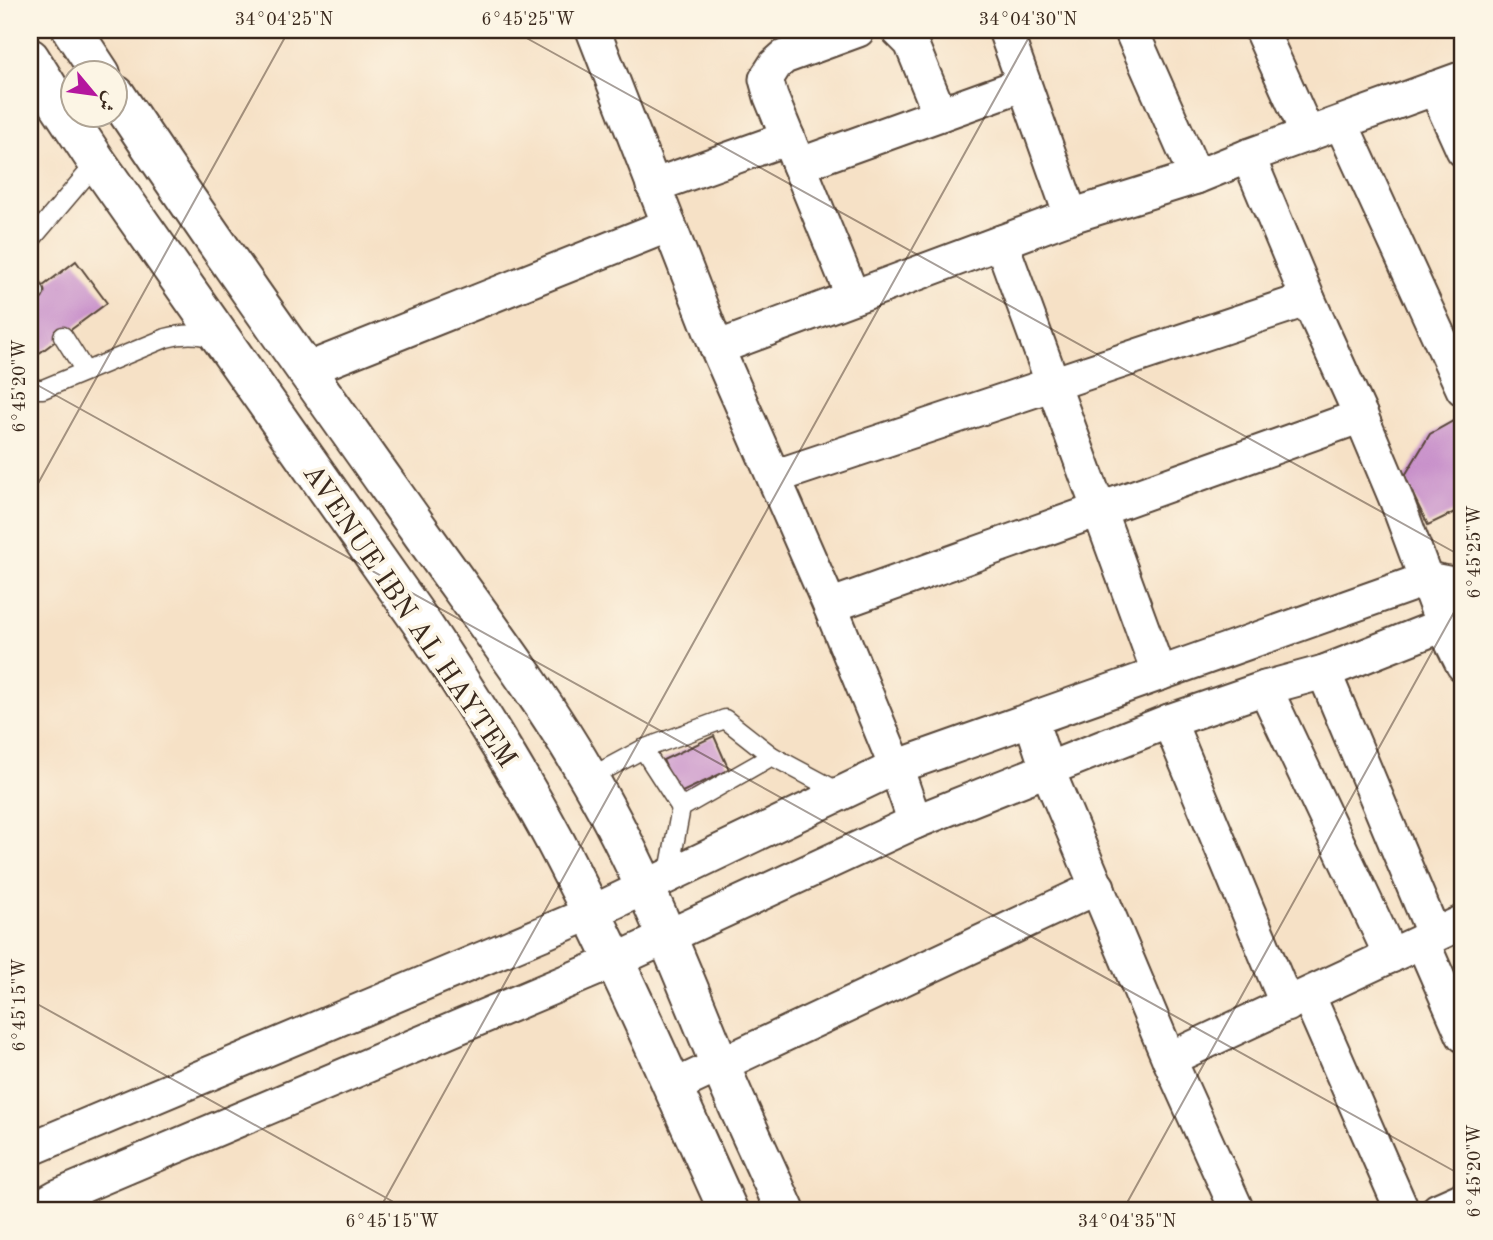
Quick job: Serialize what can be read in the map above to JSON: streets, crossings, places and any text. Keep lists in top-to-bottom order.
{
  "streets": {
    "street": ["AVENUE IBN AL HAYTEM"]
  },
  "north": "bottom right",
  "coordinates": [
    "34°04'25\"N",
    "6°45'25\"W",
    "34°04'30\"N",
    "6°45'20\"W",
    "6°45'15\"W",
    "34°04'35\"N"
  ]
}
